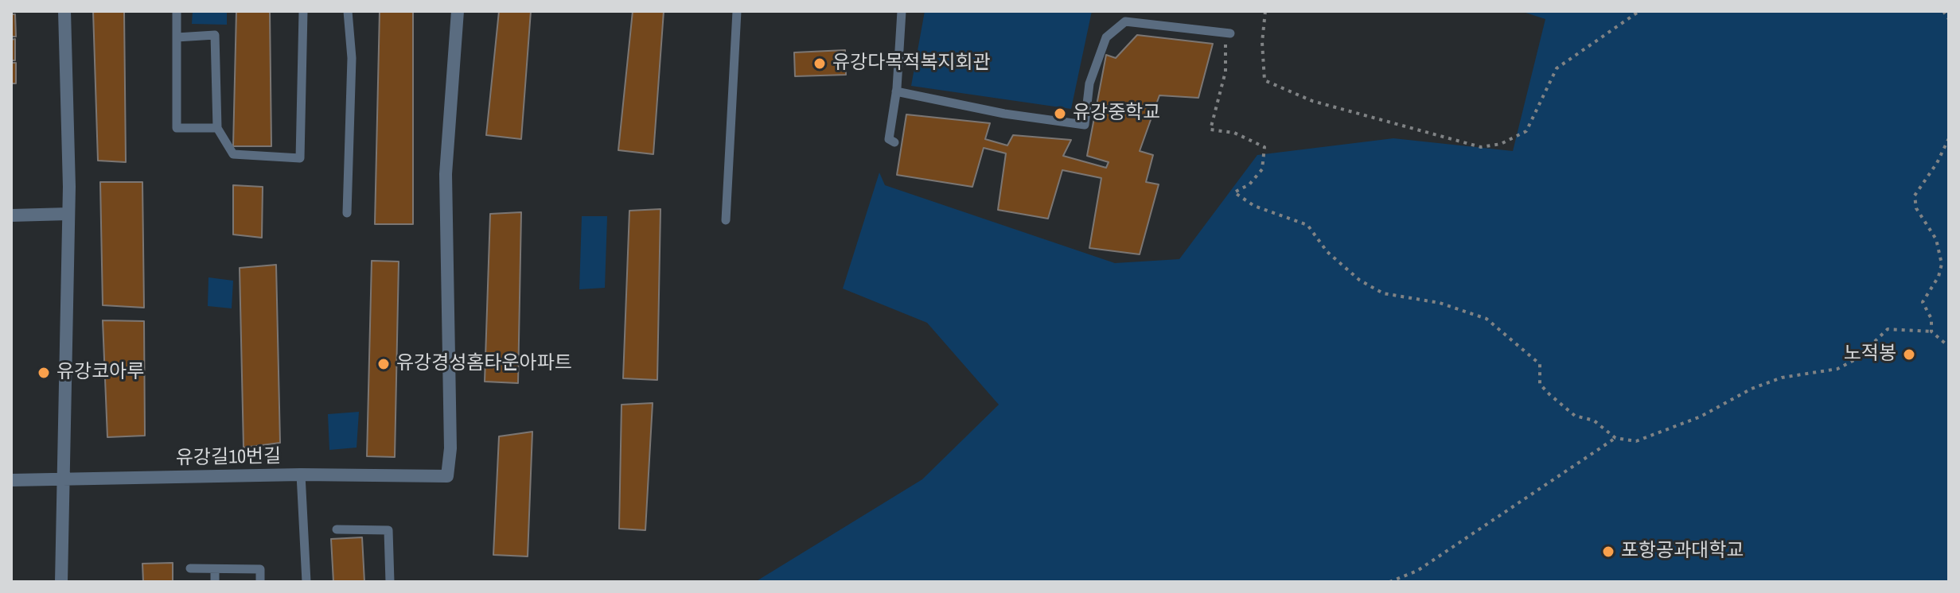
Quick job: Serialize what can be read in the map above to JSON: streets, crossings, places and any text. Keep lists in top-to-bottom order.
{
  "streets": {
    "street": ["유강길10번길"]
  },
  "places": [
    "유강다목적복지회관",
    "유강중학교",
    "노적봉",
    "유강경성홈타운아파트",
    "유강코아루",
    "포항공과대학교"
  ]
}
